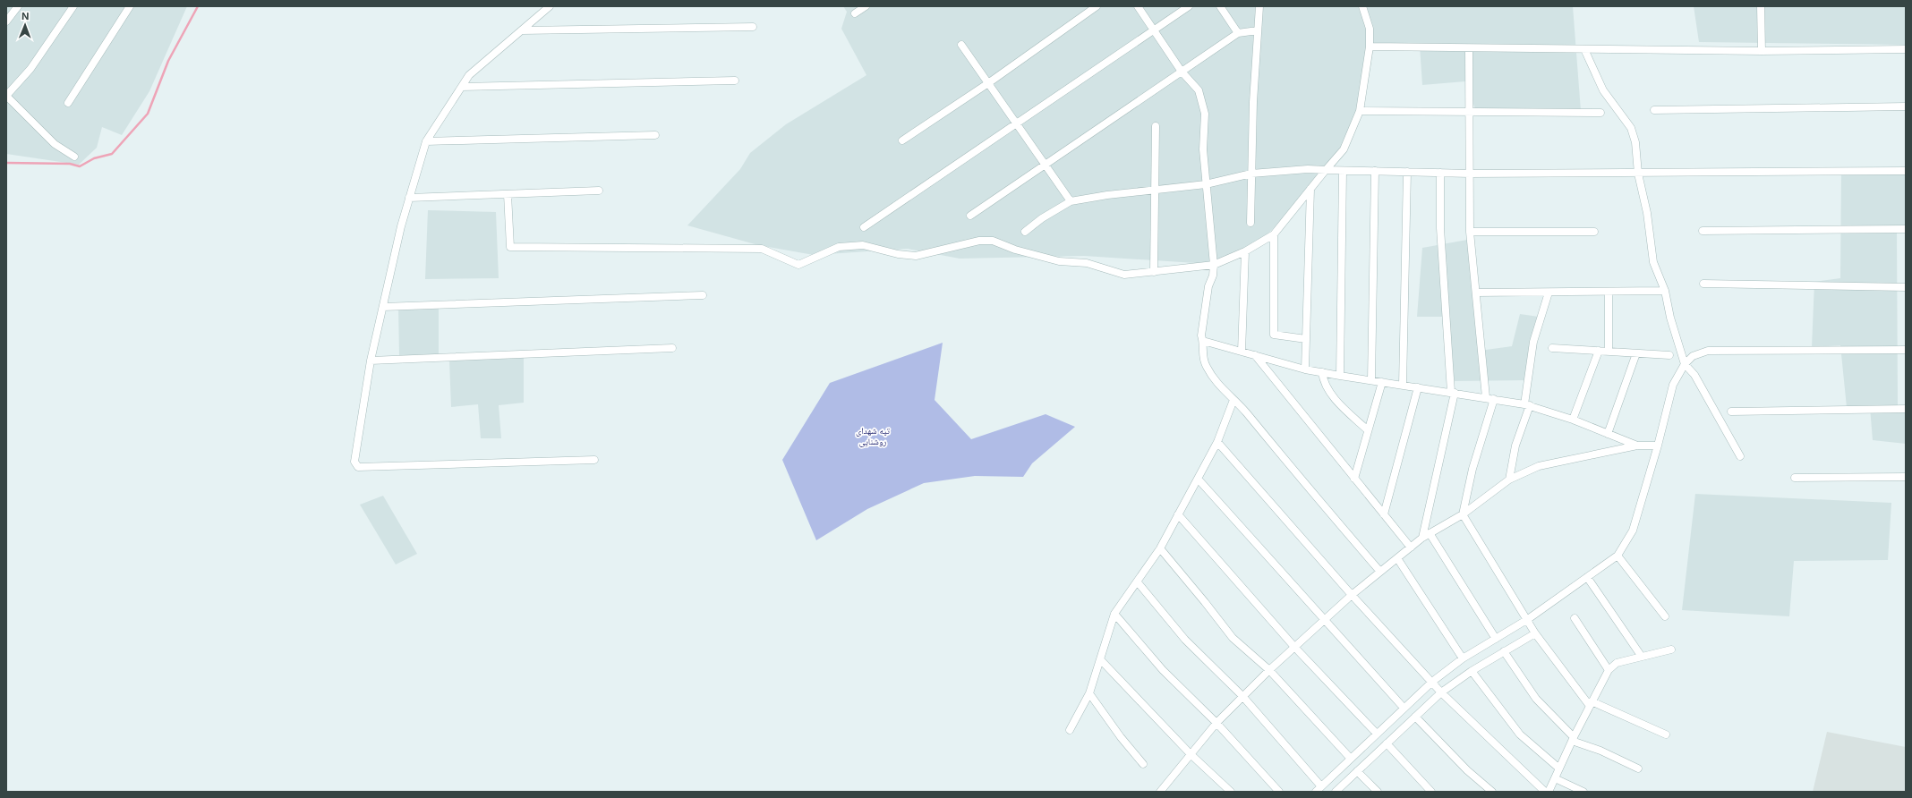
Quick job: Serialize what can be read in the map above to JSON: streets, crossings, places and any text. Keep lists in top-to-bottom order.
{
  "parks": ["تپه شهدای روشنایی"],
  "north": "top"
}
